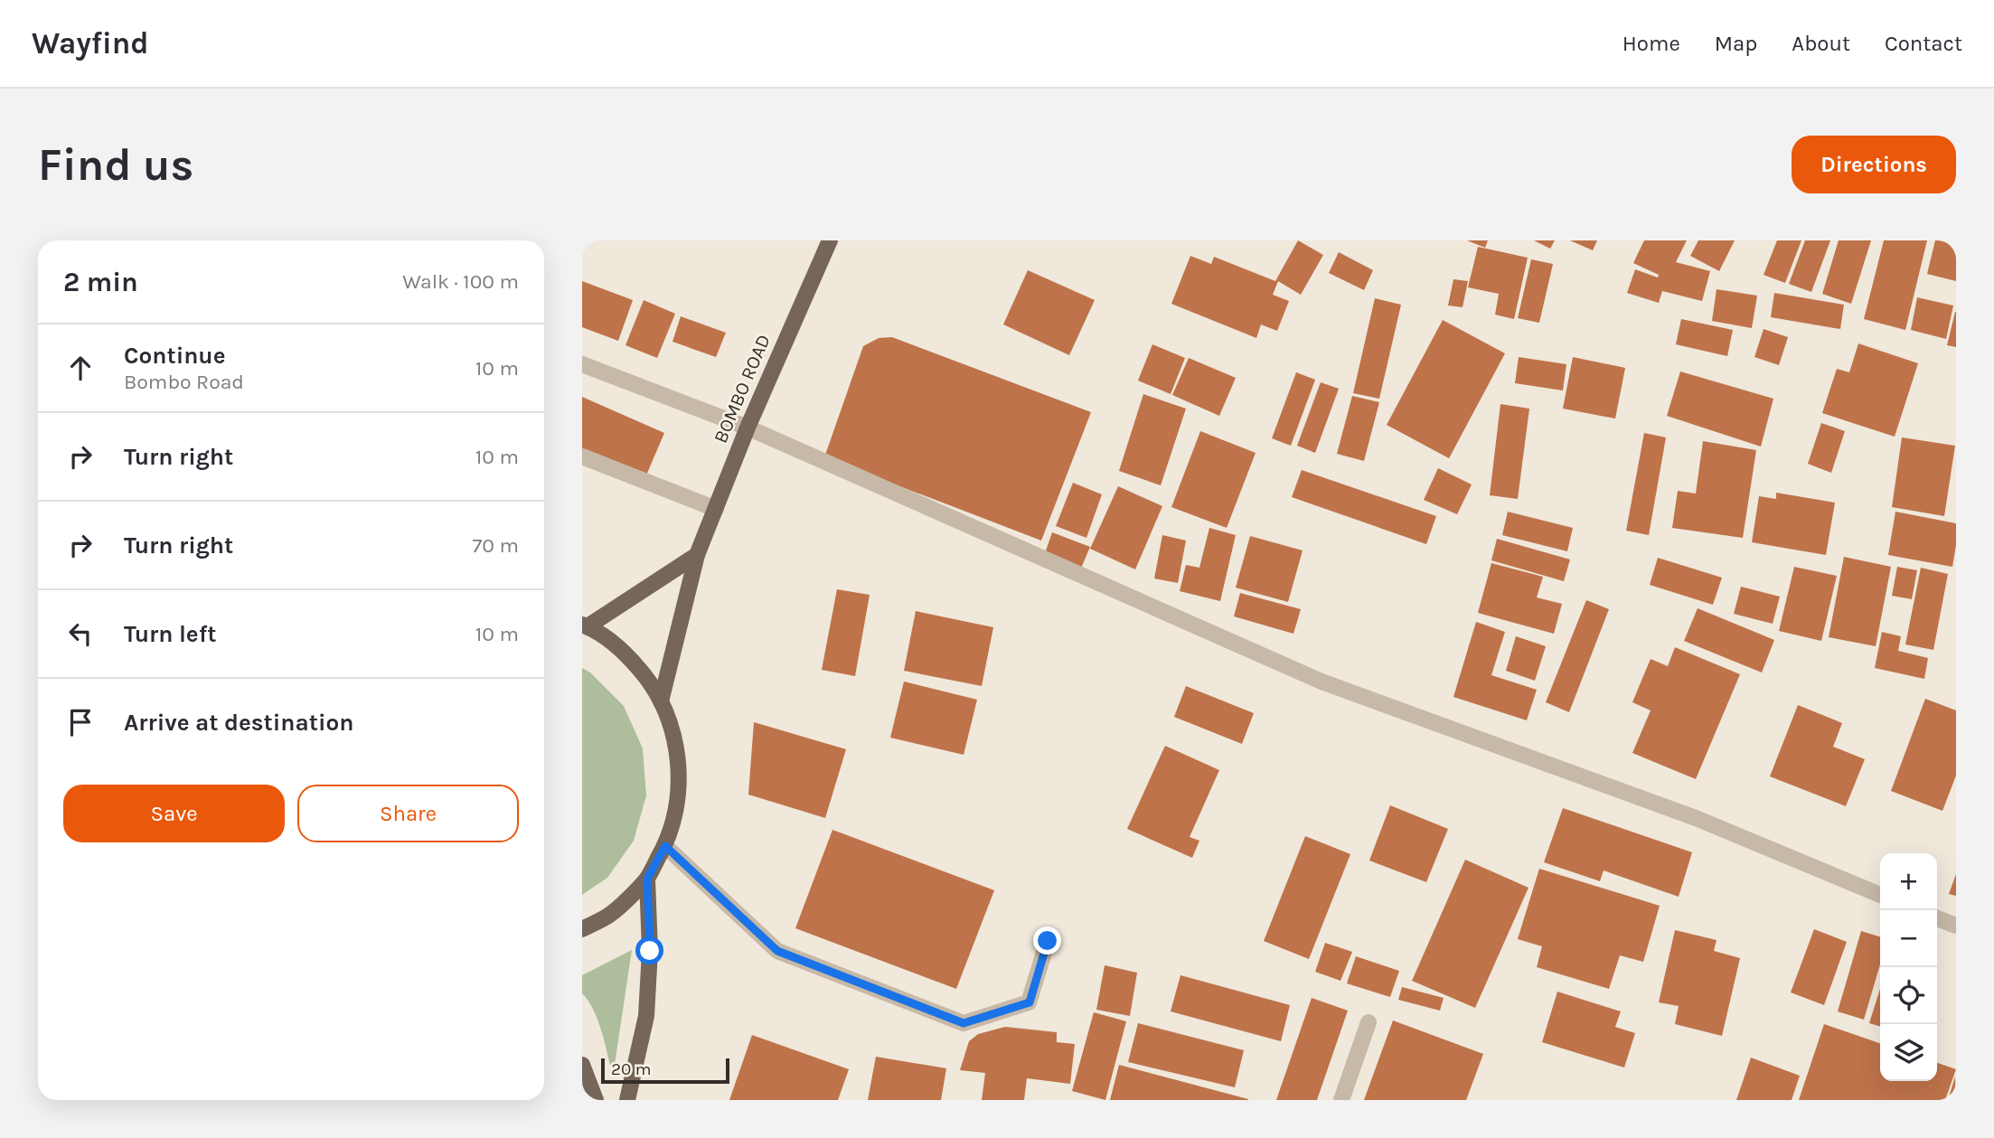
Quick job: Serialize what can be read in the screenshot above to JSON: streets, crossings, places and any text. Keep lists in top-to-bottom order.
{
  "streets": {
    "main road": ["BOMBO ROAD"]
  },
  "scale_bar": "20 m",
  "page": {
    "header": "Wayfind",
    "nav": [
      "Home",
      "Map",
      "About",
      "Contact"
    ],
    "buttons": [
      "Directions",
      ["Save", "Share"]
    ],
    "title": "Find us",
    "heading": ["2 min", "Walk · 100 m"],
    "list": [
      ["Continue", "Bombo Road", "10 m"],
      ["Turn right", "10 m"],
      ["Turn right", "70 m"],
      ["Turn left", "10 m"],
      "Arrive at destination"
    ],
    "map_buttons": ["+", "−"],
    "scale": "20 m"
  }
}
